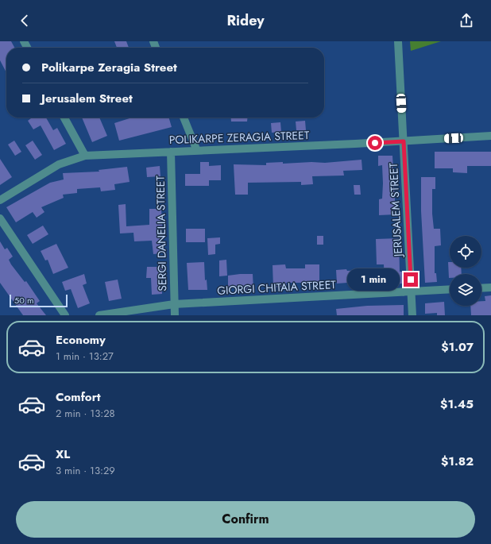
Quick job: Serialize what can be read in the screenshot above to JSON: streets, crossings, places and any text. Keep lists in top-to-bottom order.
{
  "streets": {
    "street": [
      "POLIKARPE ZERAGIA STREET",
      "JERUSALEM STREET",
      "SERGI DANELIA STREET",
      "GIORGI CHITAIA STREET"
    ]
  },
  "crossings": [
    ["POLIKARPE ZERAGIA STREET", "JERUSALEM STREET"],
    ["POLIKARPE ZERAGIA STREET", "SERGI DANELIA STREET"],
    ["JERUSALEM STREET", "GIORGI CHITAIA STREET"],
    ["SERGI DANELIA STREET", "GIORGI CHITAIA STREET"]
  ],
  "scale_bar": "50 m",
  "page": {
    "header": "Ridey",
    "banner": ["Polikarpe Zeragia Street", "Jerusalem Street"],
    "bubble": "1 min",
    "scale": "50 m",
    "list": [
      {
        "name": "Economy",
        "note": "1 min · 13:27",
        "value": "$1.07"
      },
      {
        "name": "Comfort",
        "note": "2 min · 13:28",
        "value": "$1.45"
      },
      {
        "name": "XL",
        "note": "3 min · 13:29",
        "value": "$1.82"
      }
    ],
    "buttons": "Confirm"
  }
}
